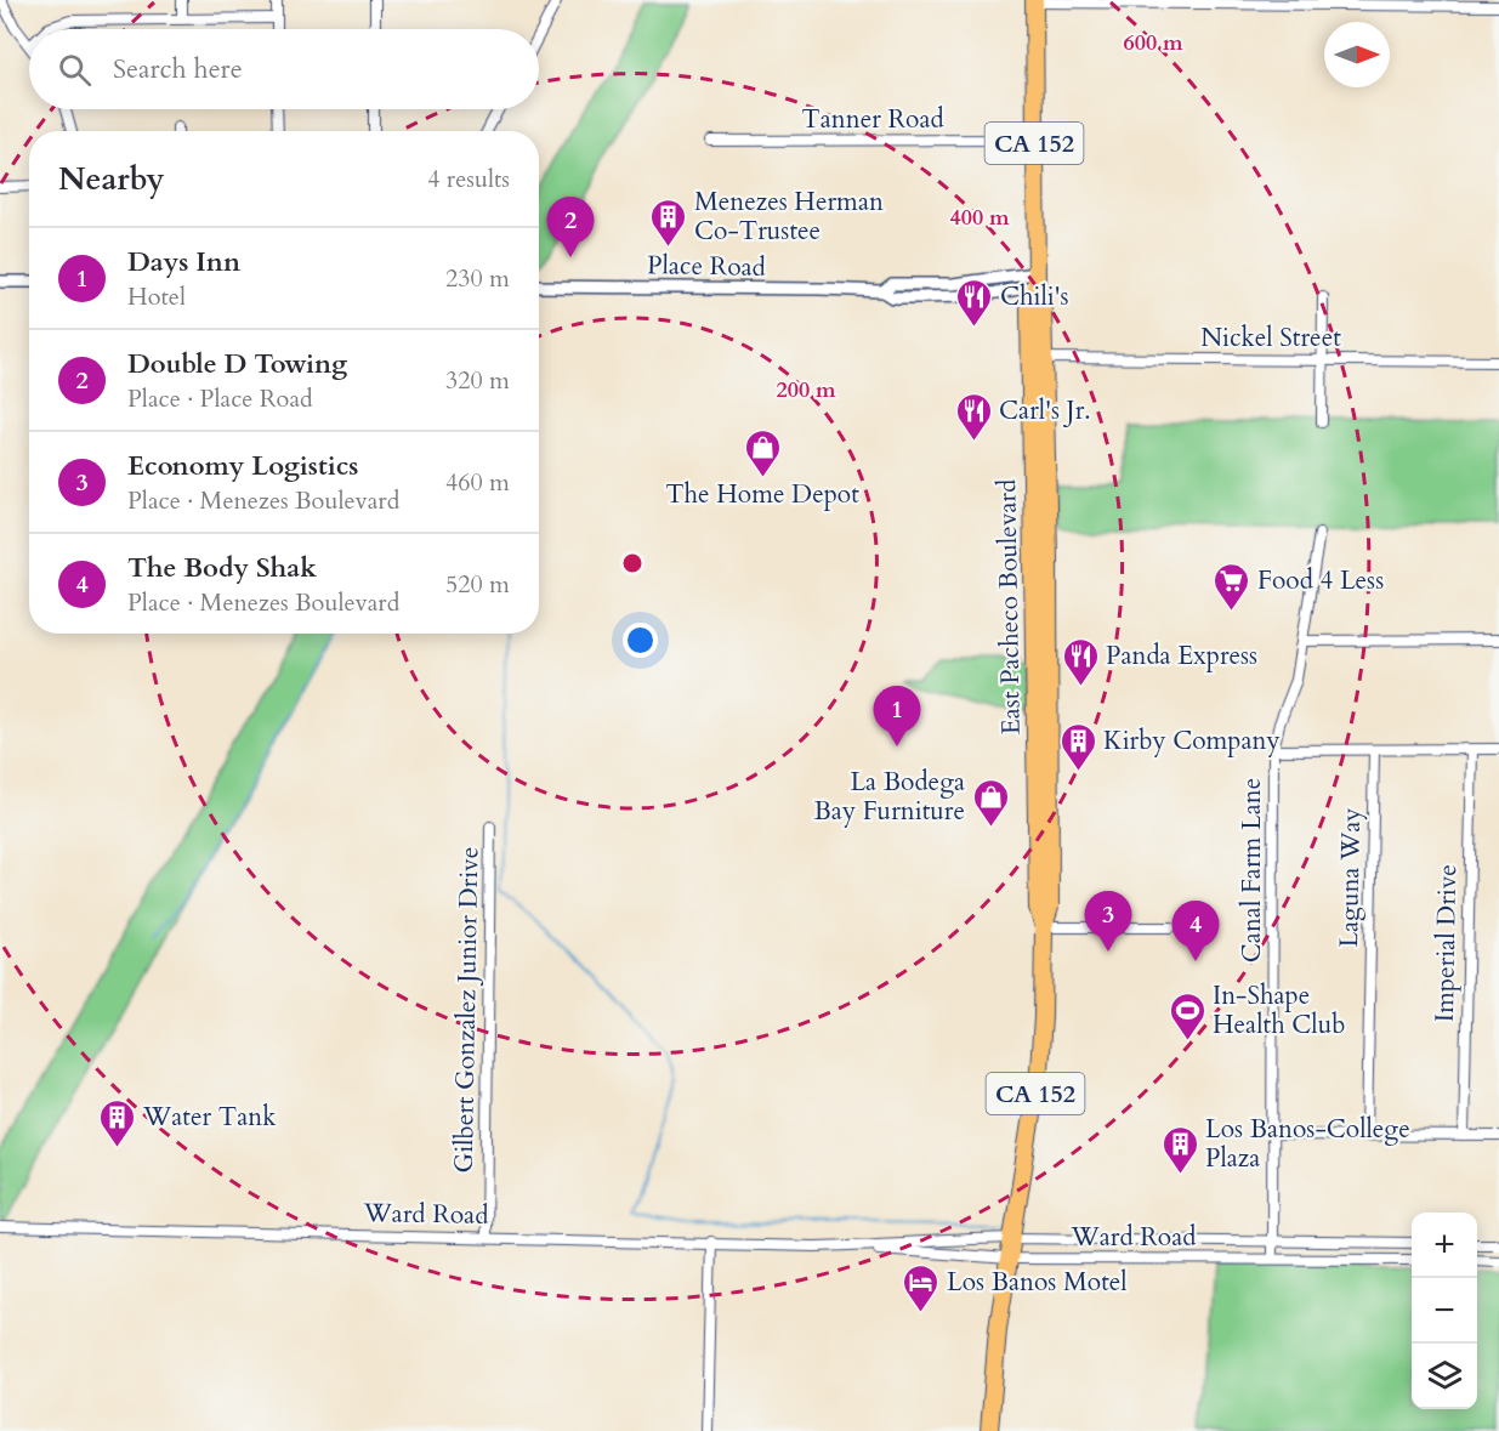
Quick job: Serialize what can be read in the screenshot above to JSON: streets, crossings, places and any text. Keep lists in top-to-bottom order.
{
  "streets": {
    "highway": ["CA 152", "East Pacheco Boulevard"],
    "street": [
      "Tanner Road",
      "Place Road",
      "Nickel Street",
      "Canal Farm Lane",
      "Laguna Way",
      "Imperial Drive",
      "Gilbert Gonzalez Junior Drive",
      "Ward Road"
    ]
  },
  "crossings": [
    ["Tanner Road", "East Pacheco Boulevard"],
    ["Place Road", "East Pacheco Boulevard"],
    ["Nickel Street", "East Pacheco Boulevard"],
    ["East Pacheco Boulevard", "Ward Road"],
    ["Canal Farm Lane", "Ward Road"],
    ["Gilbert Gonzalez Junior Drive", "Ward Road"]
  ],
  "places": {
    "building": [
      "Menezes Herman Co-Trustee",
      "Kirby Company",
      "Water Tank",
      "Los Banos-College Plaza"
    ],
    "restaurant": ["Chili's", "Carl's Jr.", "Panda Express"],
    "shop": ["The Home Depot", "La Bodega Bay Furniture"],
    "supermarket": ["Food 4 Less"],
    "sports": ["In-Shape Health Club"],
    "hotel": ["Los Banos Motel"]
  },
  "north": "right",
  "page": {
    "search": "Search here",
    "heading": ["Nearby", "4 results"],
    "pins": [
      "2",
      "1",
      "3",
      "4"
    ],
    "list": [
      {
        "mark": "1",
        "name": "Days Inn",
        "note": "Hotel",
        "value": "230 m"
      },
      {
        "mark": "2",
        "name": "Double D Towing",
        "note": "Place · Place Road",
        "value": "320 m"
      },
      {
        "mark": "3",
        "name": "Economy Logistics",
        "note": "Place · Menezes Boulevard",
        "value": "460 m"
      },
      {
        "mark": "4",
        "name": "The Body Shak",
        "note": "Place · Menezes Boulevard",
        "value": "520 m"
      }
    ],
    "map_buttons": ["+", "−"]
  },
  "rings": ["600 m", "400 m", "200 m"]
}
